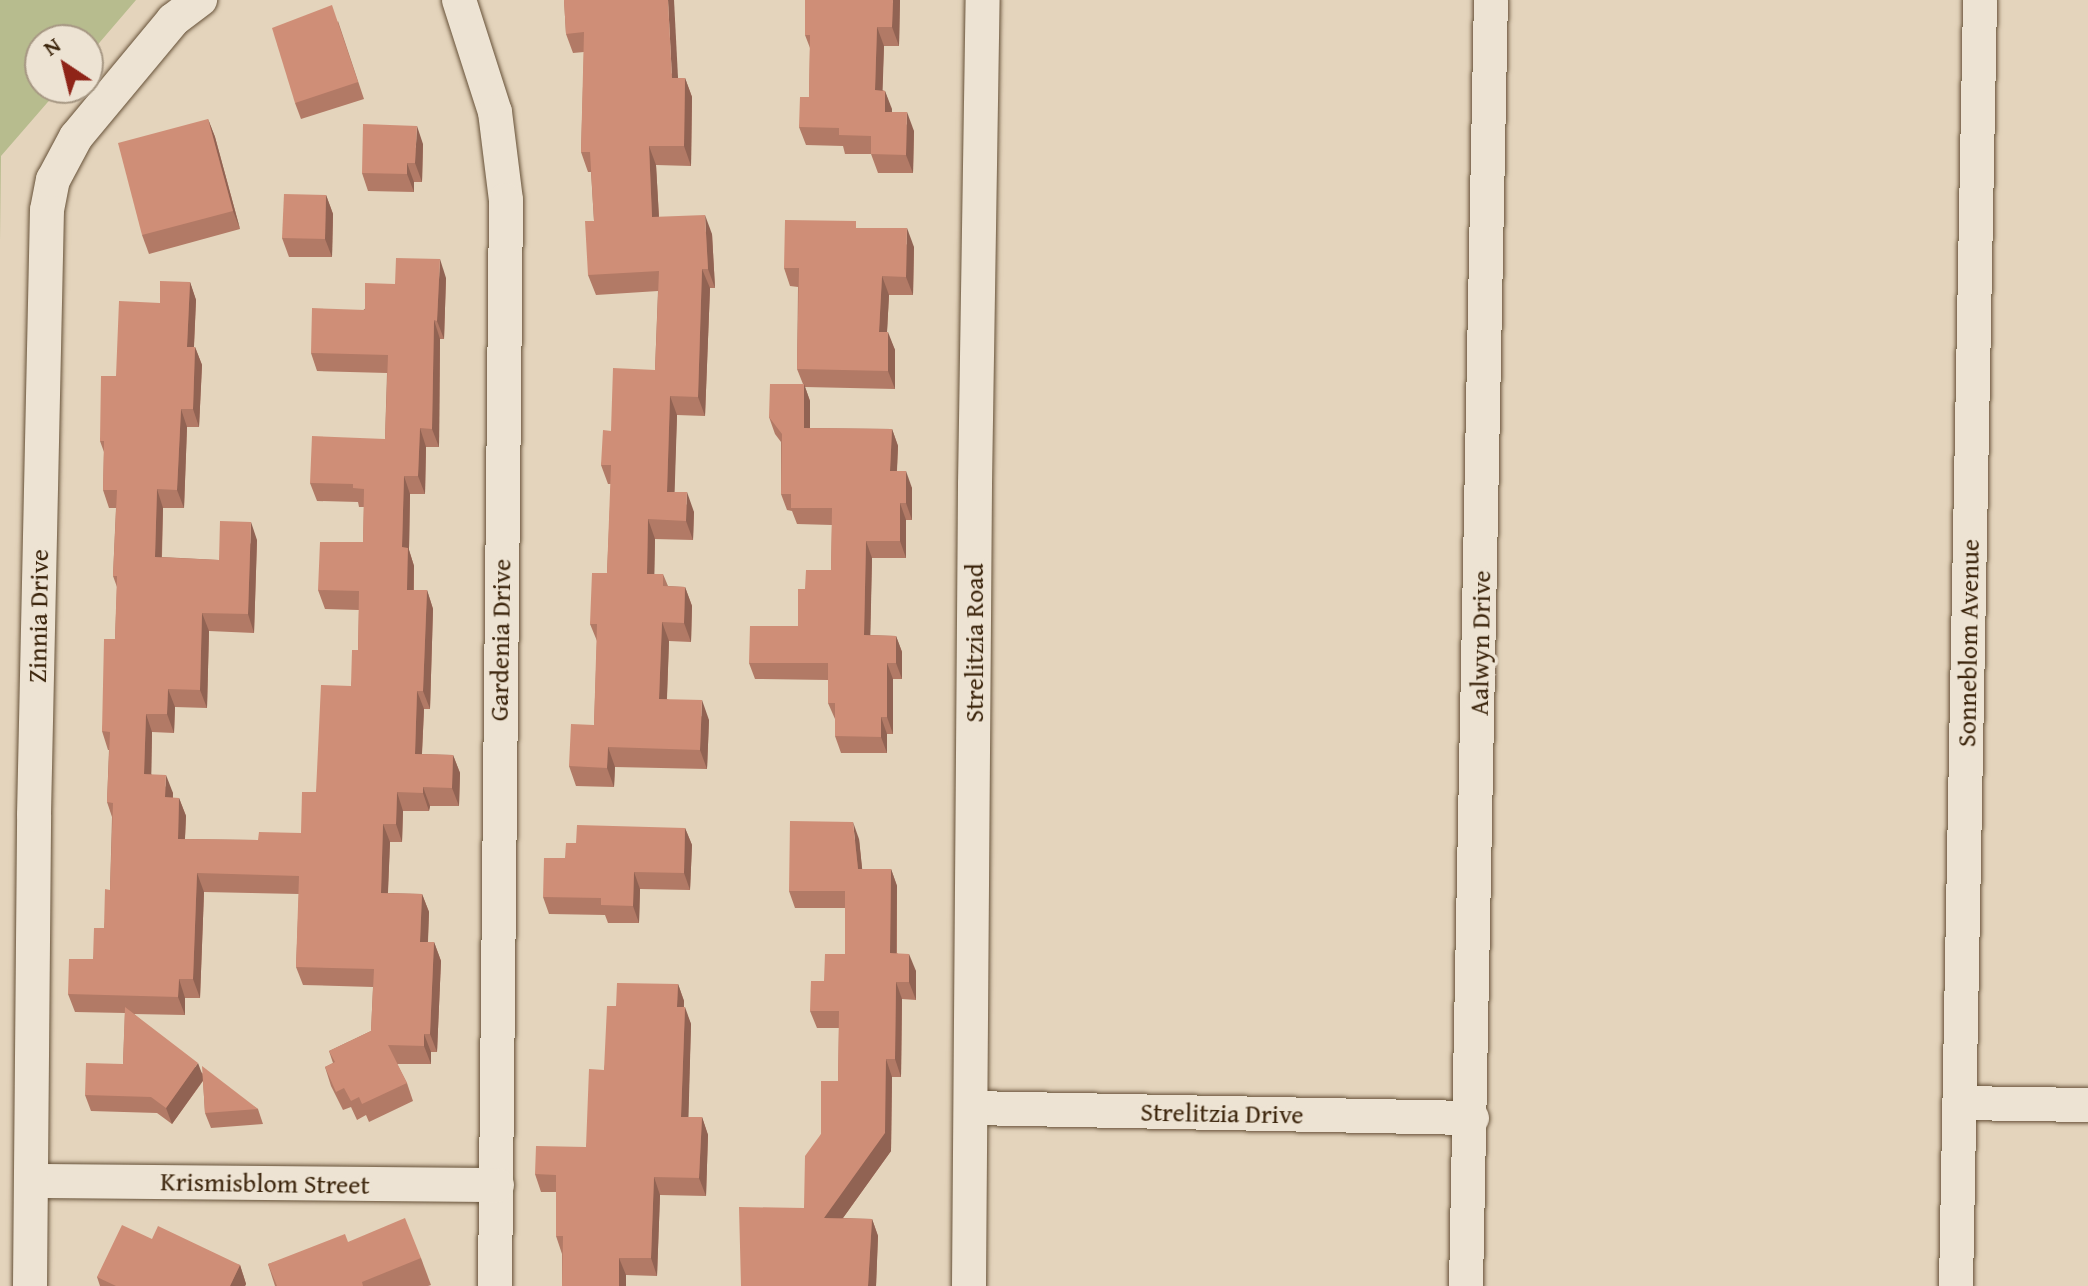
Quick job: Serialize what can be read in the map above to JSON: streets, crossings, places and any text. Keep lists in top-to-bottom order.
{
  "streets": {
    "street": [
      "Zinnia Drive",
      "Gardenia Drive",
      "Strelitzia Road",
      "Aalwyn Drive",
      "Sonneblom Avenue",
      "Strelitzia Drive",
      "Krismisblom Street"
    ]
  },
  "crossings": [
    ["Zinnia Drive", "Krismisblom Street"],
    ["Gardenia Drive", "Krismisblom Street"],
    ["Strelitzia Road", "Strelitzia Drive"],
    ["Aalwyn Drive", "Strelitzia Drive"]
  ],
  "north": "top left"
}
